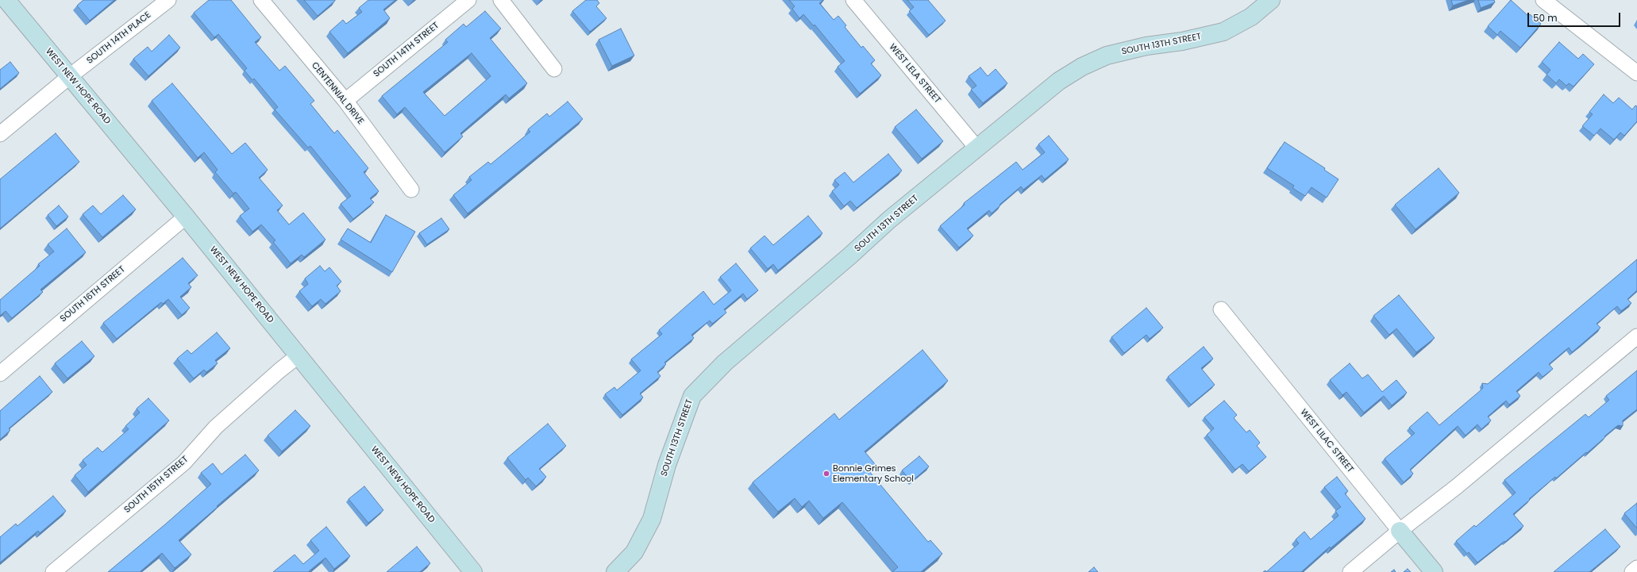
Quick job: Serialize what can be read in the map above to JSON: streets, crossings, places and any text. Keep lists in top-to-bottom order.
{
  "streets": {
    "street": [
      "SOUTH 14TH PLACE",
      "SOUTH 13TH STREET",
      "SOUTH 14TH STREET",
      "WEST LELA STREET",
      "WEST NEW HOPE ROAD",
      "CENTENNIAL DRIVE",
      "SOUTH 16TH STREET",
      "WEST LILAC STREET",
      "SOUTH 15TH STREET"
    ]
  },
  "crossings": [
    ["SOUTH 14TH PLACE", "WEST NEW HOPE ROAD"],
    ["SOUTH 13TH STREET", "WEST LELA STREET"],
    ["SOUTH 14TH STREET", "CENTENNIAL DRIVE"],
    ["WEST NEW HOPE ROAD", "SOUTH 16TH STREET"],
    ["WEST NEW HOPE ROAD", "SOUTH 15TH STREET"]
  ],
  "places": ["Bonnie Grimes Elementary School"],
  "scale_bar": "50 m"
}
